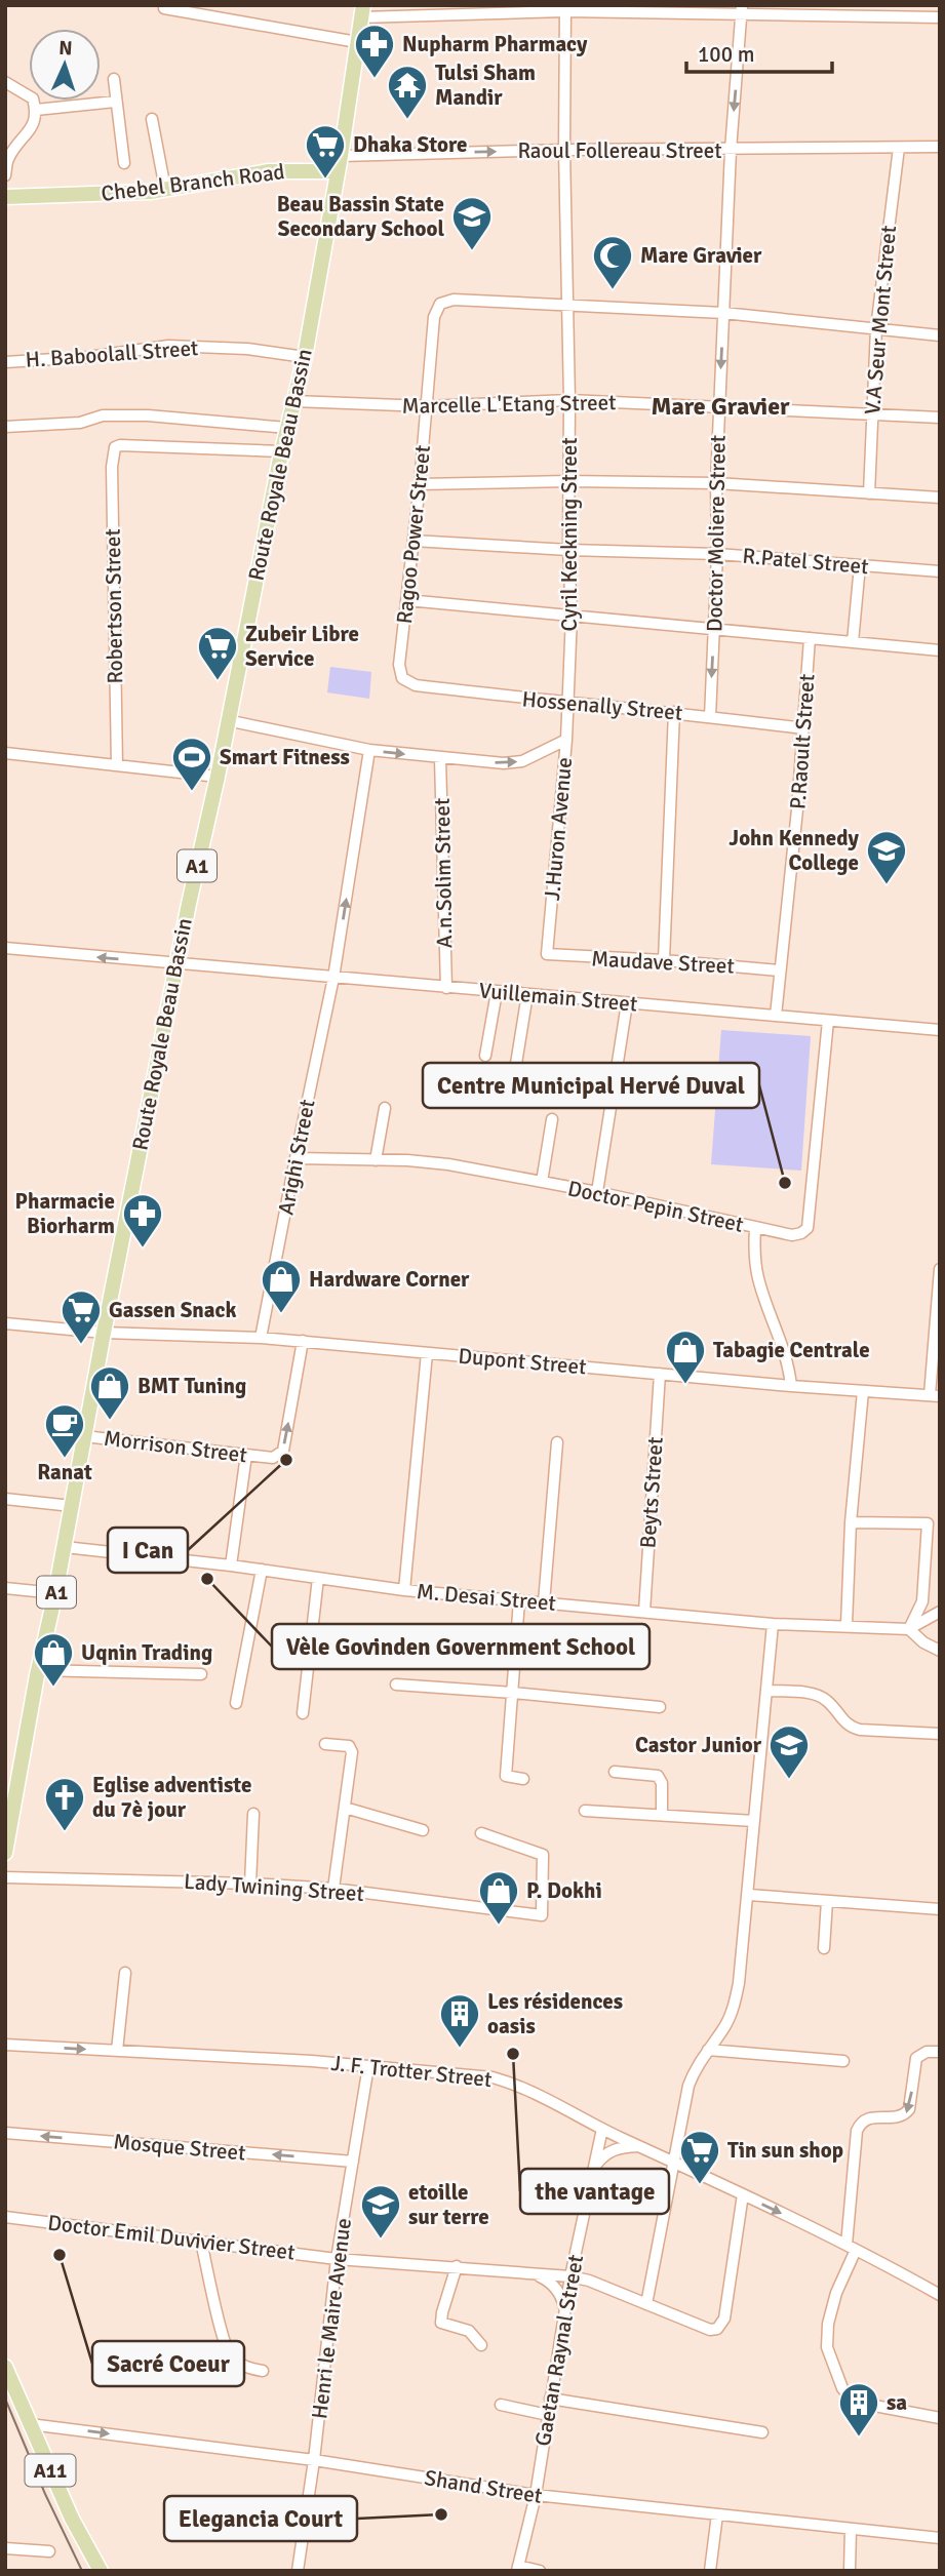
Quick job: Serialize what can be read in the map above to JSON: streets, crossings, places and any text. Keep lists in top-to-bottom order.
{
  "streets": {
    "main road": [
      "Chebel Branch Road",
      "Route Royale Beau Bassin",
      "A1",
      "A11"
    ],
    "street": [
      "Raoul Follereau Street",
      "V.A Seur Mont Street",
      "H. Baboolall Street",
      "Marcelle L'Etang Street",
      "Doctor Moliere Street",
      "Ragoo Power Street",
      "Cyril Keckning Street",
      "R.Patel Street",
      "Robertson Street",
      "Hossenally Street",
      "P.Raoult Street",
      "J.Huron Avenue",
      "A.n.Solim Street",
      "Maudave Street",
      "Vuillemain Street",
      "Arighi Street",
      "Doctor Pepin Street",
      "Dupont Street",
      "Morrison Street",
      "Beyts Street",
      "M. Desai Street",
      "Lady Twining Street",
      "J. F. Trotter Street",
      "Mosque Street",
      "Doctor Emil Duvivier Street",
      "Henri le Maire Avenue",
      "Gaetan Raynal Street",
      "Shand Street"
    ]
  },
  "crossings": [
    ["Raoul Follereau Street", "V.A Seur Mont Street"],
    ["Raoul Follereau Street", "Route Royale Beau Bassin"],
    ["Raoul Follereau Street", "Doctor Moliere Street"],
    ["Raoul Follereau Street", "Cyril Keckning Street"],
    ["Chebel Branch Road", "Route Royale Beau Bassin"],
    ["V.A Seur Mont Street", "Marcelle L'Etang Street"],
    ["H. Baboolall Street", "Route Royale Beau Bassin"],
    ["Marcelle L'Etang Street", "Route Royale Beau Bassin"],
    ["Marcelle L'Etang Street", "Doctor Moliere Street"],
    ["Marcelle L'Etang Street", "Ragoo Power Street"],
    ["Marcelle L'Etang Street", "Cyril Keckning Street"],
    ["Route Royale Beau Bassin", "Robertson Street"],
    ["Route Royale Beau Bassin", "Vuillemain Street"],
    ["Route Royale Beau Bassin", "Dupont Street"],
    ["Route Royale Beau Bassin", "Morrison Street"],
    ["Route Royale Beau Bassin", "M. Desai Street"],
    ["Doctor Moliere Street", "R.Patel Street"],
    ["Doctor Moliere Street", "Hossenally Street"],
    ["Ragoo Power Street", "Cyril Keckning Street"],
    ["Ragoo Power Street", "R.Patel Street"],
    ["Ragoo Power Street", "Hossenally Street"],
    ["Cyril Keckning Street", "R.Patel Street"],
    ["Cyril Keckning Street", "Hossenally Street"],
    ["Cyril Keckning Street", "J.Huron Avenue"],
    ["Hossenally Street", "P.Raoult Street"],
    ["Hossenally Street", "J.Huron Avenue"],
    ["P.Raoult Street", "Maudave Street"],
    ["P.Raoult Street", "Vuillemain Street"],
    ["J.Huron Avenue", "Maudave Street"],
    ["A.n.Solim Street", "Vuillemain Street"],
    ["Vuillemain Street", "Arighi Street"],
    ["Vuillemain Street", "Doctor Pepin Street"],
    ["Arighi Street", "Doctor Pepin Street"],
    ["Arighi Street", "Dupont Street"],
    ["Dupont Street", "Morrison Street"],
    ["Dupont Street", "Beyts Street"],
    ["Beyts Street", "M. Desai Street"],
    ["J. F. Trotter Street", "Doctor Emil Duvivier Street"],
    ["J. F. Trotter Street", "Henri le Maire Avenue"],
    ["J. F. Trotter Street", "Gaetan Raynal Street"],
    ["Mosque Street", "Henri le Maire Avenue"],
    ["Doctor Emil Duvivier Street", "Henri le Maire Avenue"],
    ["Doctor Emil Duvivier Street", "Gaetan Raynal Street"],
    ["Henri le Maire Avenue", "Shand Street"],
    ["Gaetan Raynal Street", "Shand Street"],
    ["A11", "Shand Street"]
  ],
  "one_way": [
    "Raoul Follereau Street",
    "Doctor Moliere Street",
    "Arighi Street",
    "Morrison Street",
    "Mosque Street"
  ],
  "districts": ["Mare Gravier"],
  "places": {
    "pharmacy": ["Nupharm Pharmacy", "Pharmacie Biorharm"],
    "temple": ["Tulsi Sham Mandir"],
    "supermarket": [
      "Dhaka Store",
      "Zubeir Libre Service",
      "Gassen Snack",
      "Tin sun shop"
    ],
    "school or university": [
      "Beau Bassin State Secondary School",
      "John Kennedy College",
      "Castor Junior",
      "etoille sur terre"
    ],
    "mosque": ["Mare Gravier"],
    "sports": ["Smart Fitness"],
    "other": [
      "Centre Municipal Hervé Duval",
      "I Can",
      "Vèle Govinden Government School",
      "the vantage",
      "Sacré Coeur",
      "Elegancia Court"
    ],
    "shop": [
      "Hardware Corner",
      "Tabagie Centrale",
      "BMT Tuning",
      "Uqnin Trading",
      "P. Dokhi"
    ],
    "cafe": ["Ranat"],
    "church": ["Eglise adventiste du 7è jour"],
    "building": ["Les résidences oasis", "sa"]
  },
  "scale_bar": "100 m",
  "north": "top"
}
